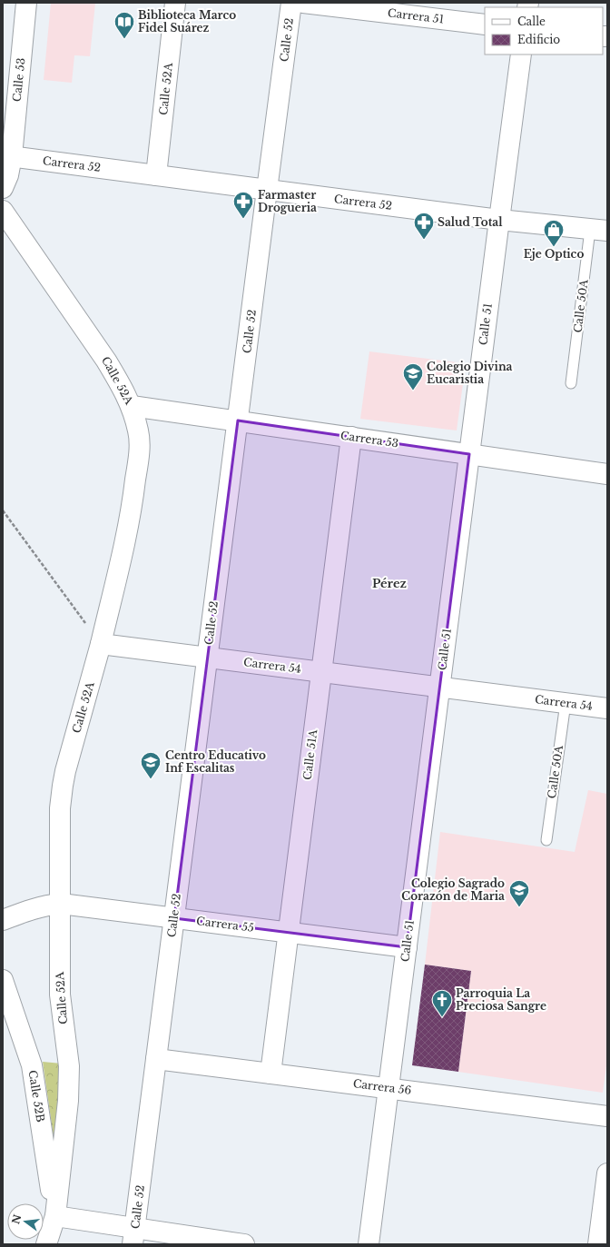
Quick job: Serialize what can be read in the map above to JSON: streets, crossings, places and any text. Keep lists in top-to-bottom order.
{
  "streets": {
    "street": [
      "Carrera 51",
      "Calle 52",
      "Calle 53",
      "Calle 52A",
      "Carrera 52",
      "Calle 51",
      "Carrera 53",
      "Carrera 54",
      "Calle 51A",
      "Carrera 55",
      "Carrera 56",
      "Calle 52B"
    ],
    "lane": ["Calle 50A"]
  },
  "crossings": [
    ["Calle 52", "Carrera 52"],
    ["Calle 52", "Carrera 53"],
    ["Calle 52", "Carrera 54"],
    ["Calle 52", "Carrera 55"],
    ["Calle 52", "Carrera 56"],
    ["Calle 53", "Carrera 52"],
    ["Calle 52A", "Carrera 52"],
    ["Calle 52A", "Carrera 53"],
    ["Calle 52A", "Carrera 54"],
    ["Calle 52A", "Carrera 55"],
    ["Calle 52A", "Calle 52B"],
    ["Carrera 52", "Calle 50A"],
    ["Carrera 52", "Calle 51"],
    ["Calle 50A", "Carrera 54"],
    ["Calle 51", "Carrera 53"],
    ["Calle 51", "Carrera 54"],
    ["Calle 51", "Carrera 55"],
    ["Calle 51", "Carrera 56"],
    ["Carrera 53", "Calle 51A"],
    ["Carrera 54", "Calle 51A"],
    ["Calle 51A", "Carrera 55"],
    ["Calle 51A", "Carrera 56"]
  ],
  "districts": ["Pérez"],
  "places": {
    "library": ["Biblioteca Marco Fidel Suárez"],
    "pharmacy": ["Farmaster Drogueria", "Salud Total"],
    "shop": ["Eje Optico"],
    "school or university": ["Colegio Divina Eucaristia", "Centro Educativo Inf Escalitas", "Colegio Sagrado Corazón de Maria"],
    "church": ["Parroquia La Preciosa Sangre"]
  },
  "legend": ["Calle", "Edificio"],
  "north": "left"
}
